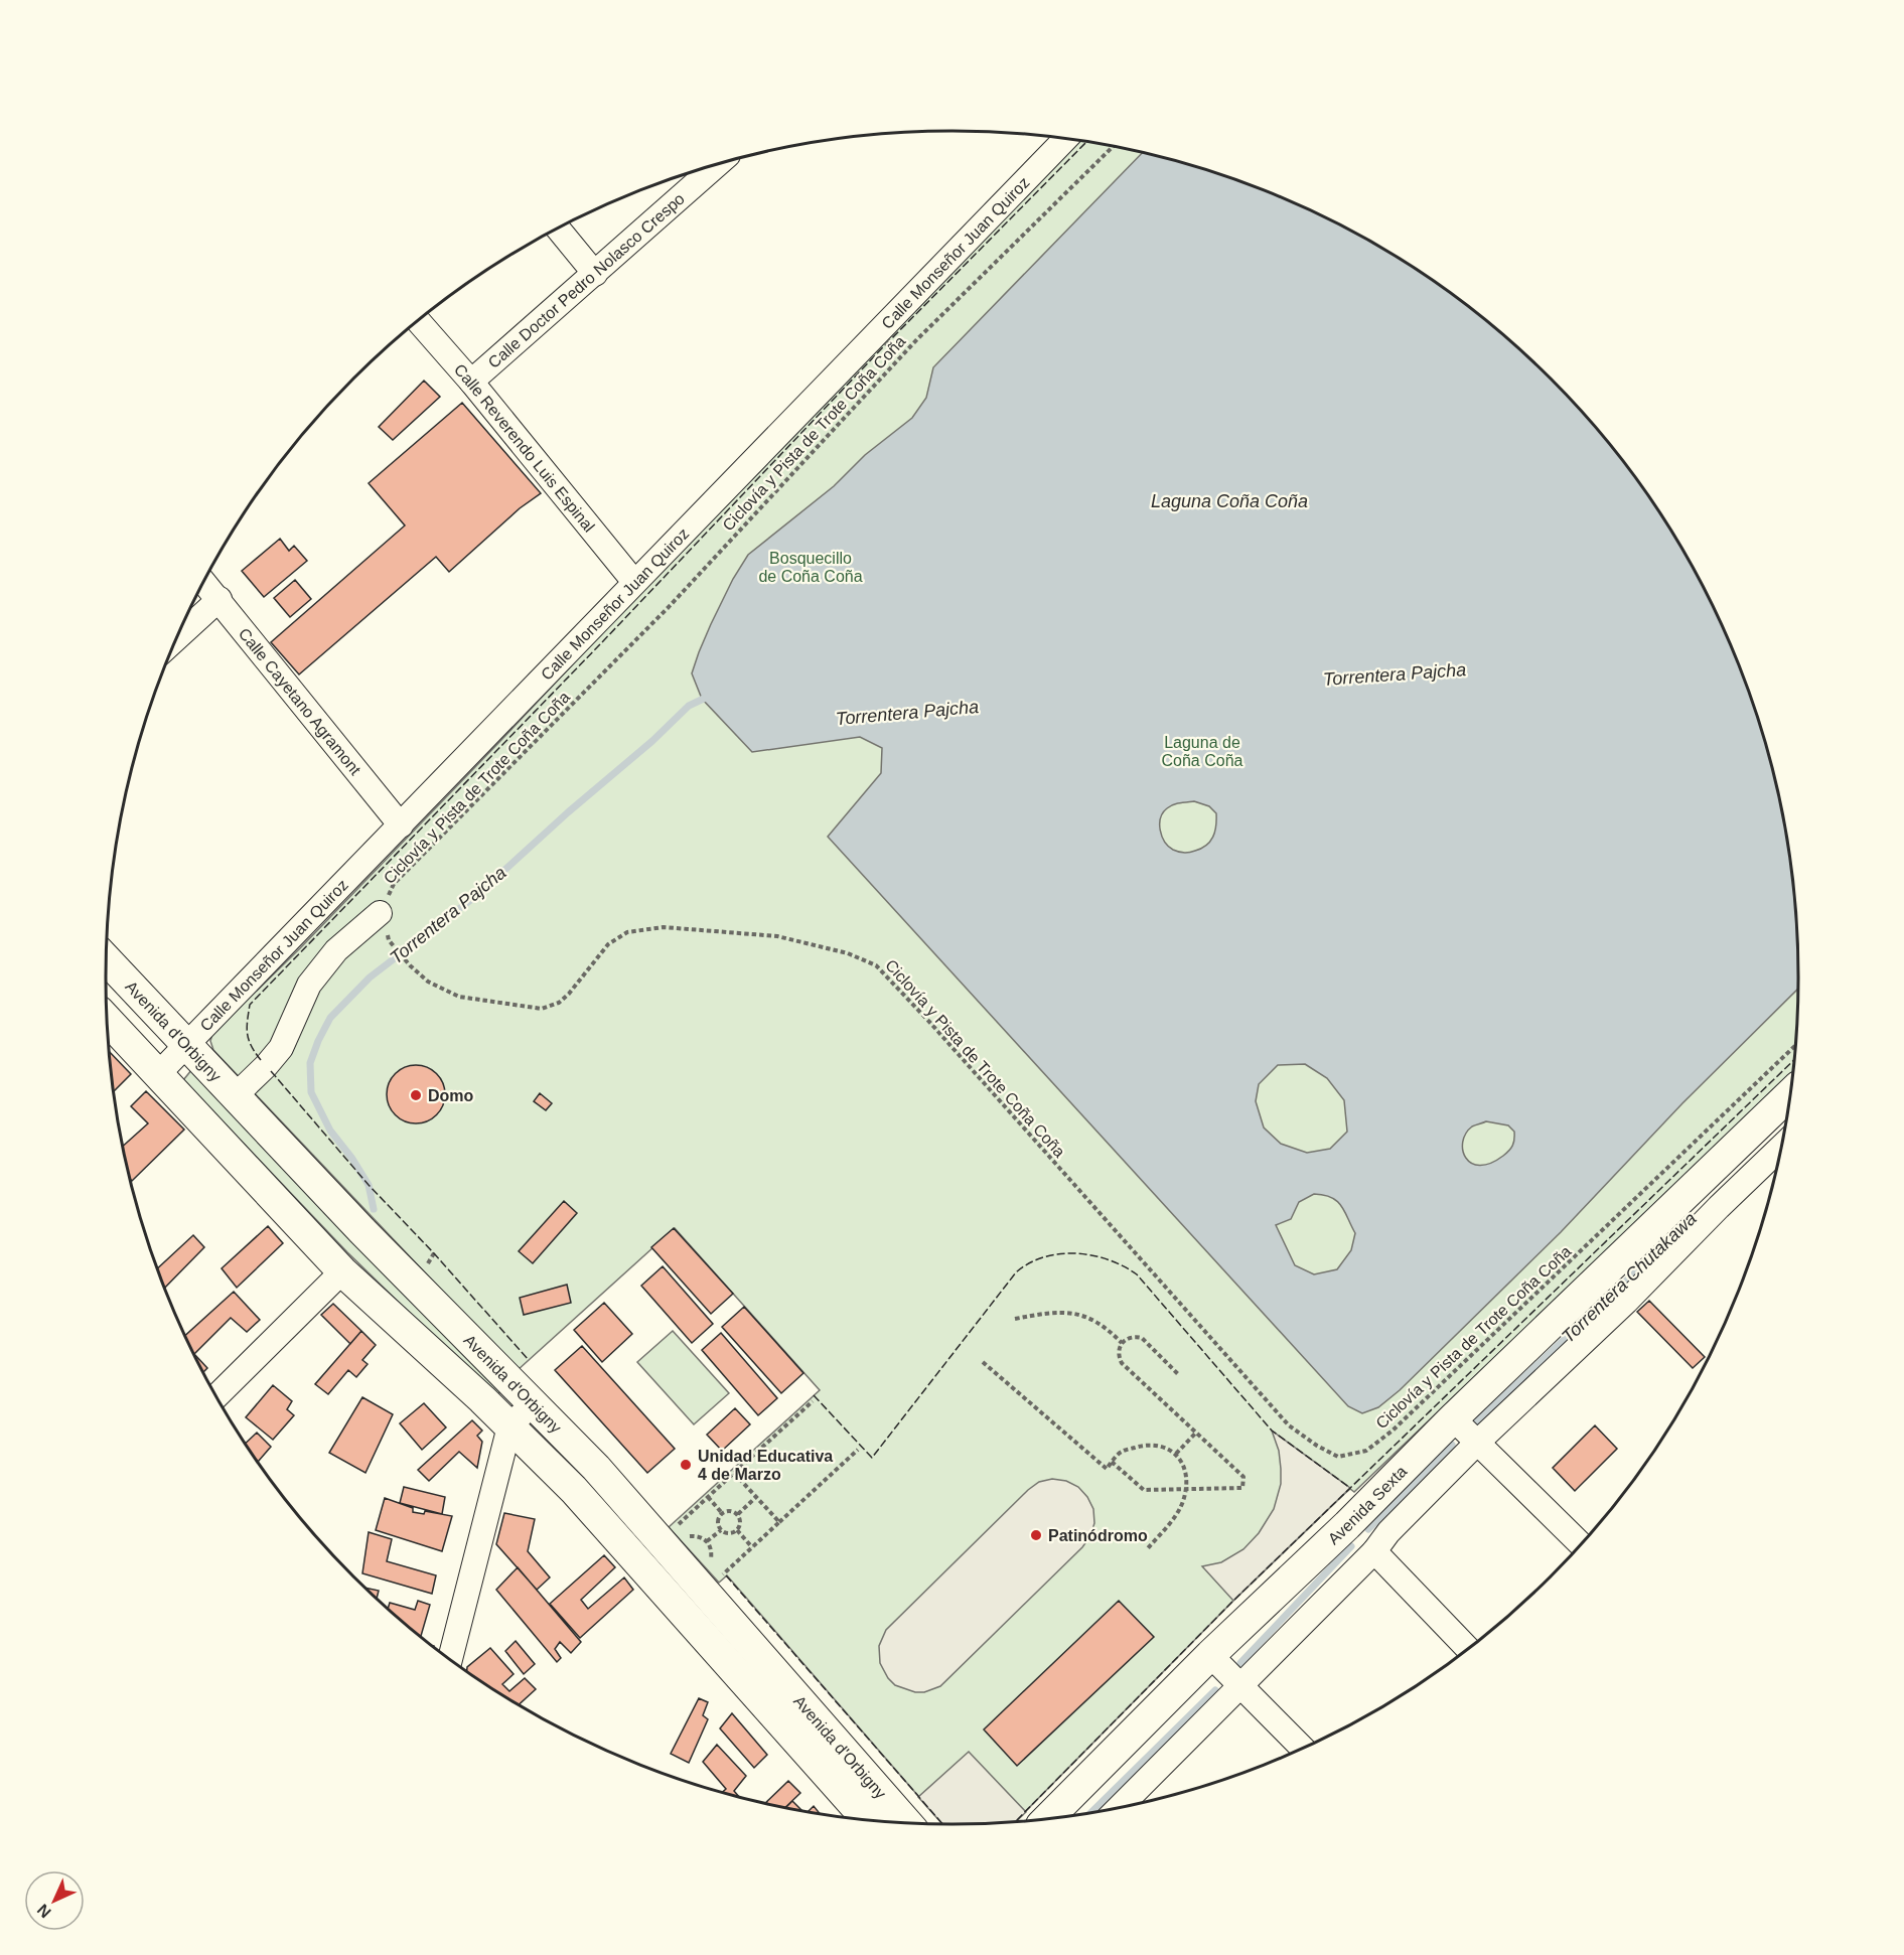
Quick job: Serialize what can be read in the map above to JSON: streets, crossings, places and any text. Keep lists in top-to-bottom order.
{
  "streets": {
    "main road": ["Avenida d'Orbigny", "Avenida Sexta"],
    "street": [
      "Calle Monseñor Juan Quiroz",
      "Calle Doctor Pedro Nolasco Crespo",
      "Calle Reverendo Luis Espinal",
      "Calle Cayetano Agramont"
    ],
    "path": ["Ciclovía y Pista de Trote Coña Coña"]
  },
  "crossings": [
    ["Calle Monseñor Juan Quiroz", "Calle Reverendo Luis Espinal"],
    ["Calle Monseñor Juan Quiroz", "Calle Cayetano Agramont"],
    ["Calle Monseñor Juan Quiroz", "Avenida d'Orbigny"],
    ["Calle Doctor Pedro Nolasco Crespo", "Calle Reverendo Luis Espinal"]
  ],
  "water": ["Laguna Coña Coña", "Torrentera Pajcha", "Torrentera Chutakawa"],
  "parks": ["Bosquecillo de Coña Coña", "Laguna de Coña Coña"],
  "places": ["Domo", "Unidad Educativa 4 de Marzo", "Patinódromo"],
  "north": "bottom left"
}
